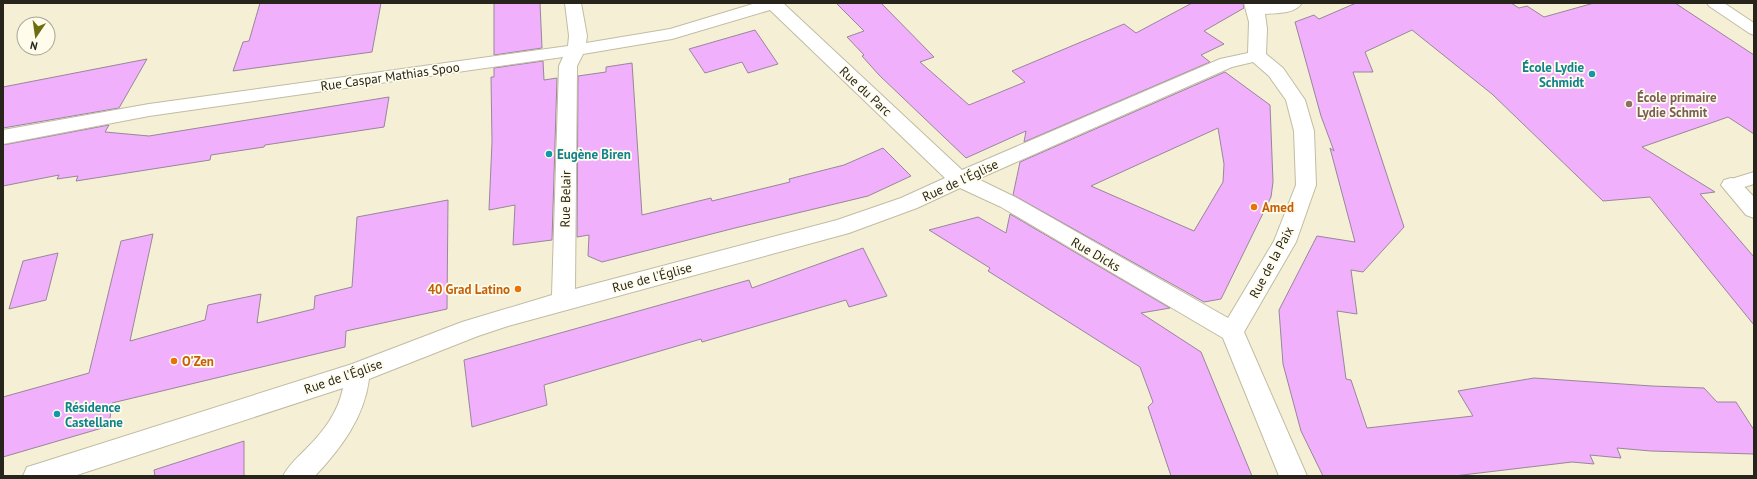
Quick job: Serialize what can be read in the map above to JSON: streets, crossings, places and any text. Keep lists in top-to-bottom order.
{
  "streets": {
    "street": [
      "Rue Caspar Mathias Spoo",
      "Rue du Parc",
      "Rue de l'Église",
      "Rue Belair",
      "Rue Dicks",
      "Rue de la Paix"
    ]
  },
  "crossings": [
    ["Rue Caspar Mathias Spoo", "Rue du Parc"],
    ["Rue Caspar Mathias Spoo", "Rue Belair"],
    ["Rue du Parc", "Rue de l'Église"],
    ["Rue du Parc", "Rue Dicks"],
    ["Rue de l'Église", "Rue Belair"],
    ["Rue de l'Église", "Rue Dicks"],
    ["Rue de l'Église", "Rue de la Paix"],
    ["Rue Dicks", "Rue de la Paix"]
  ],
  "places": [
    "École Lydie Schmidt",
    "École primaire Lydie Schmit",
    "Eugène Biren",
    "Amed",
    "40 Grad Latino",
    "O'Zen",
    "Résidence Castellane"
  ],
  "north": "bottom"
}
